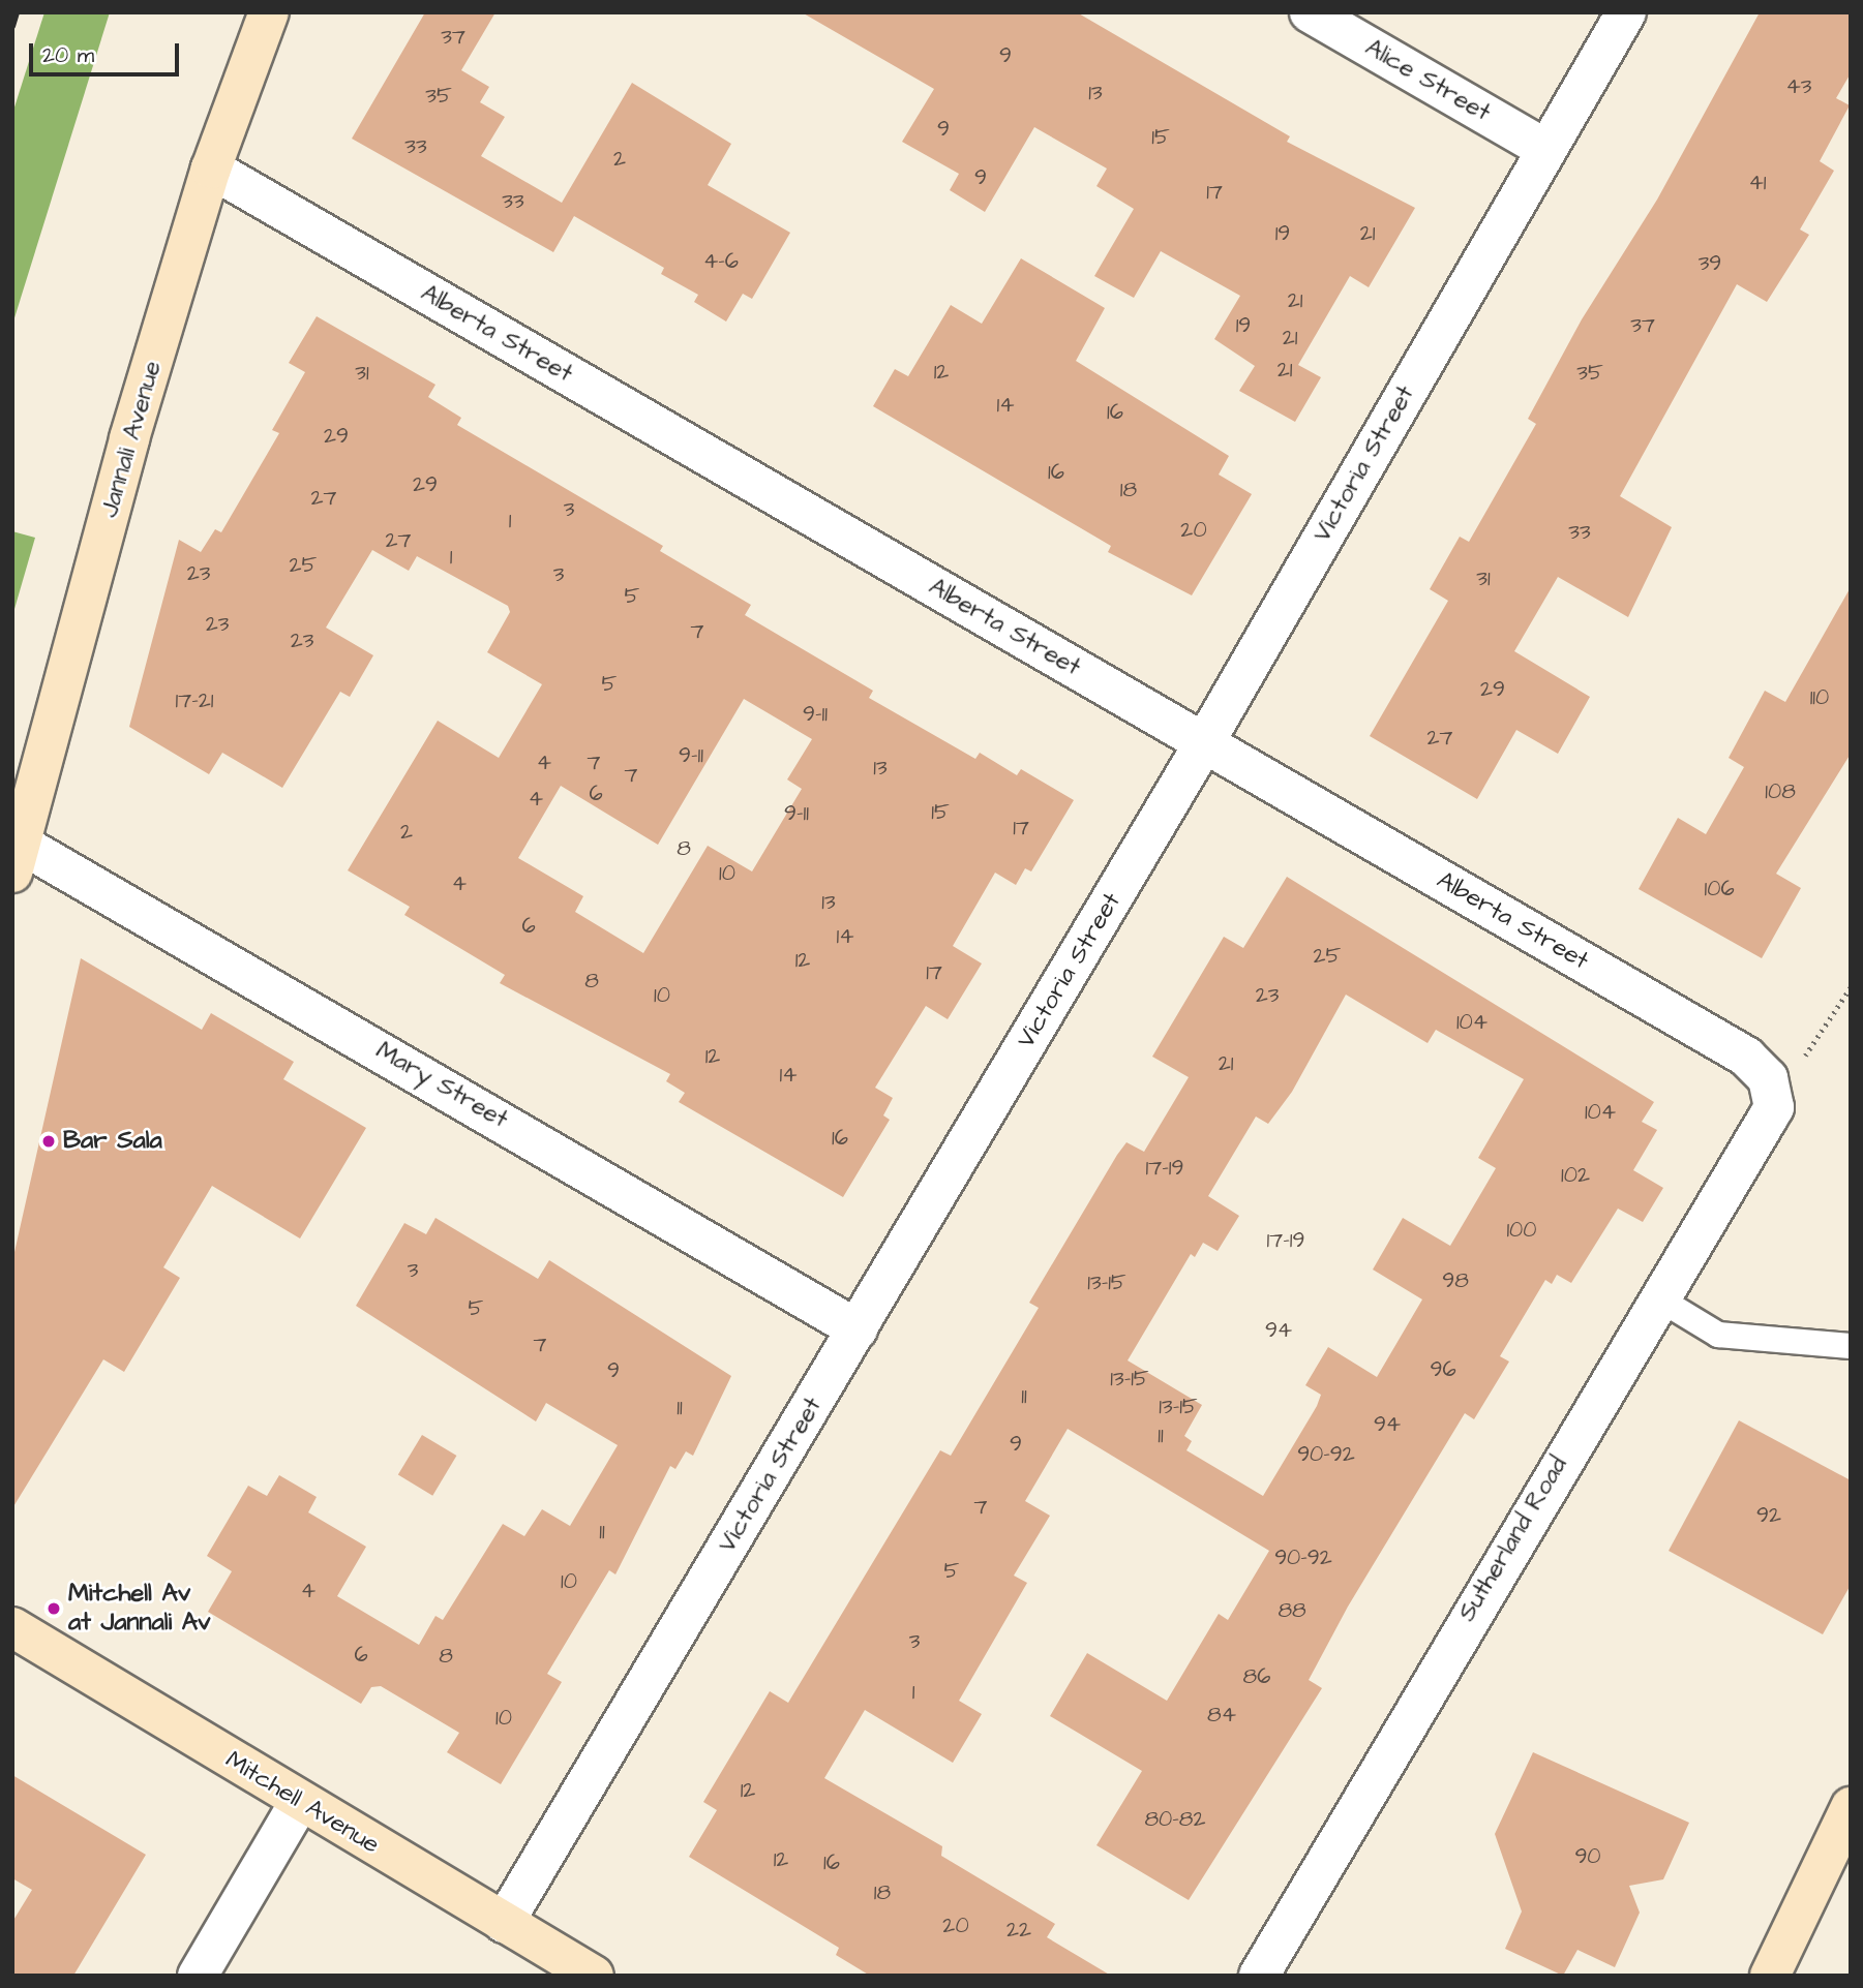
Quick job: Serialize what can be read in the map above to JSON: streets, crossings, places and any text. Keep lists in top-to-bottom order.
{
  "streets": {
    "street": [
      "Alice Street",
      "Alberta Street",
      "Jannali Avenue",
      "Victoria Street",
      "Mary Street",
      "Sutherland Road",
      "Mitchell Avenue"
    ]
  },
  "crossings": [
    ["Alice Street", "Victoria Street"],
    ["Alberta Street", "Jannali Avenue"],
    ["Alberta Street", "Victoria Street"],
    ["Alberta Street", "Sutherland Road"],
    ["Jannali Avenue", "Mary Street"],
    ["Victoria Street", "Mary Street"],
    ["Victoria Street", "Mitchell Avenue"]
  ],
  "places": ["Bar Sala", "Mitchell Av at Jannali Av"],
  "house_numbers": [
    "37",
    "9",
    "43",
    "13",
    "35",
    "9",
    "15",
    "33",
    "2",
    "9",
    "41",
    "17",
    "33",
    "19",
    "21",
    "4-6",
    "39",
    "21",
    "19",
    "37",
    "21",
    "21",
    "12",
    "31",
    "35",
    "14",
    "16",
    "29",
    "16",
    "29",
    "18",
    "27",
    "3",
    "1",
    "20",
    "33",
    "27",
    "1",
    "25",
    "23",
    "3",
    "31",
    "5",
    "23",
    "7",
    "23",
    "5",
    "29",
    "110",
    "17-21",
    "9-11",
    "27",
    "9-11",
    "4",
    "7",
    "13",
    "7",
    "108",
    "6",
    "4",
    "15",
    "9-11",
    "17",
    "2",
    "8",
    "10",
    "4",
    "106",
    "13",
    "6",
    "14",
    "25",
    "12",
    "17",
    "8",
    "10",
    "23",
    "104",
    "12",
    "21",
    "14",
    "104",
    "16",
    "17-19",
    "102",
    "100",
    "17-19",
    "3",
    "98",
    "13-15",
    "5",
    "94",
    "7",
    "96",
    "9",
    "13-15",
    "11",
    "13-15",
    "11",
    "94",
    "11",
    "9",
    "90-92",
    "7",
    "92",
    "11",
    "90-92",
    "5",
    "10",
    "4",
    "88",
    "3",
    "6",
    "8",
    "86",
    "1",
    "84",
    "10",
    "12",
    "80-82",
    "90",
    "12",
    "16",
    "18",
    "20",
    "22"
  ],
  "scale_bar": "20 m"
}
